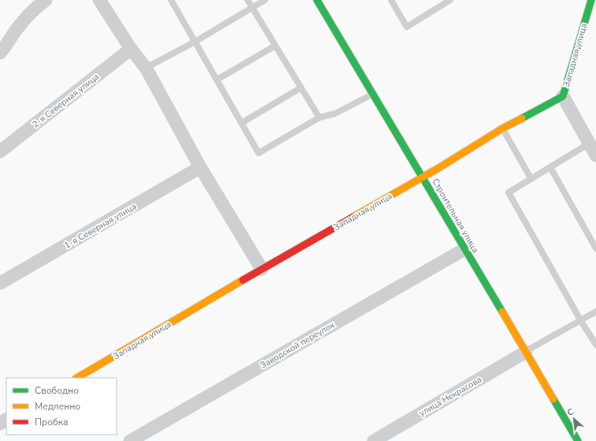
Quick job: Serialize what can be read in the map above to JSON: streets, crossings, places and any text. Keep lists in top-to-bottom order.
{
  "streets": {
    "street": [
      "Западная улица",
      "2-я Северная улица",
      "Строительная улица",
      "1-я Северная улица",
      "Заводской переулок",
      "улица Некрасова"
    ]
  },
  "crossings": [
    ["Западная улица", "Строительная улица"],
    ["Строительная улица", "Заводской переулок"],
    ["Строительная улица", "улица Некрасова"]
  ],
  "legend": ["Свободно", "Медленно", "Пробка"],
  "north": "top left"
}
